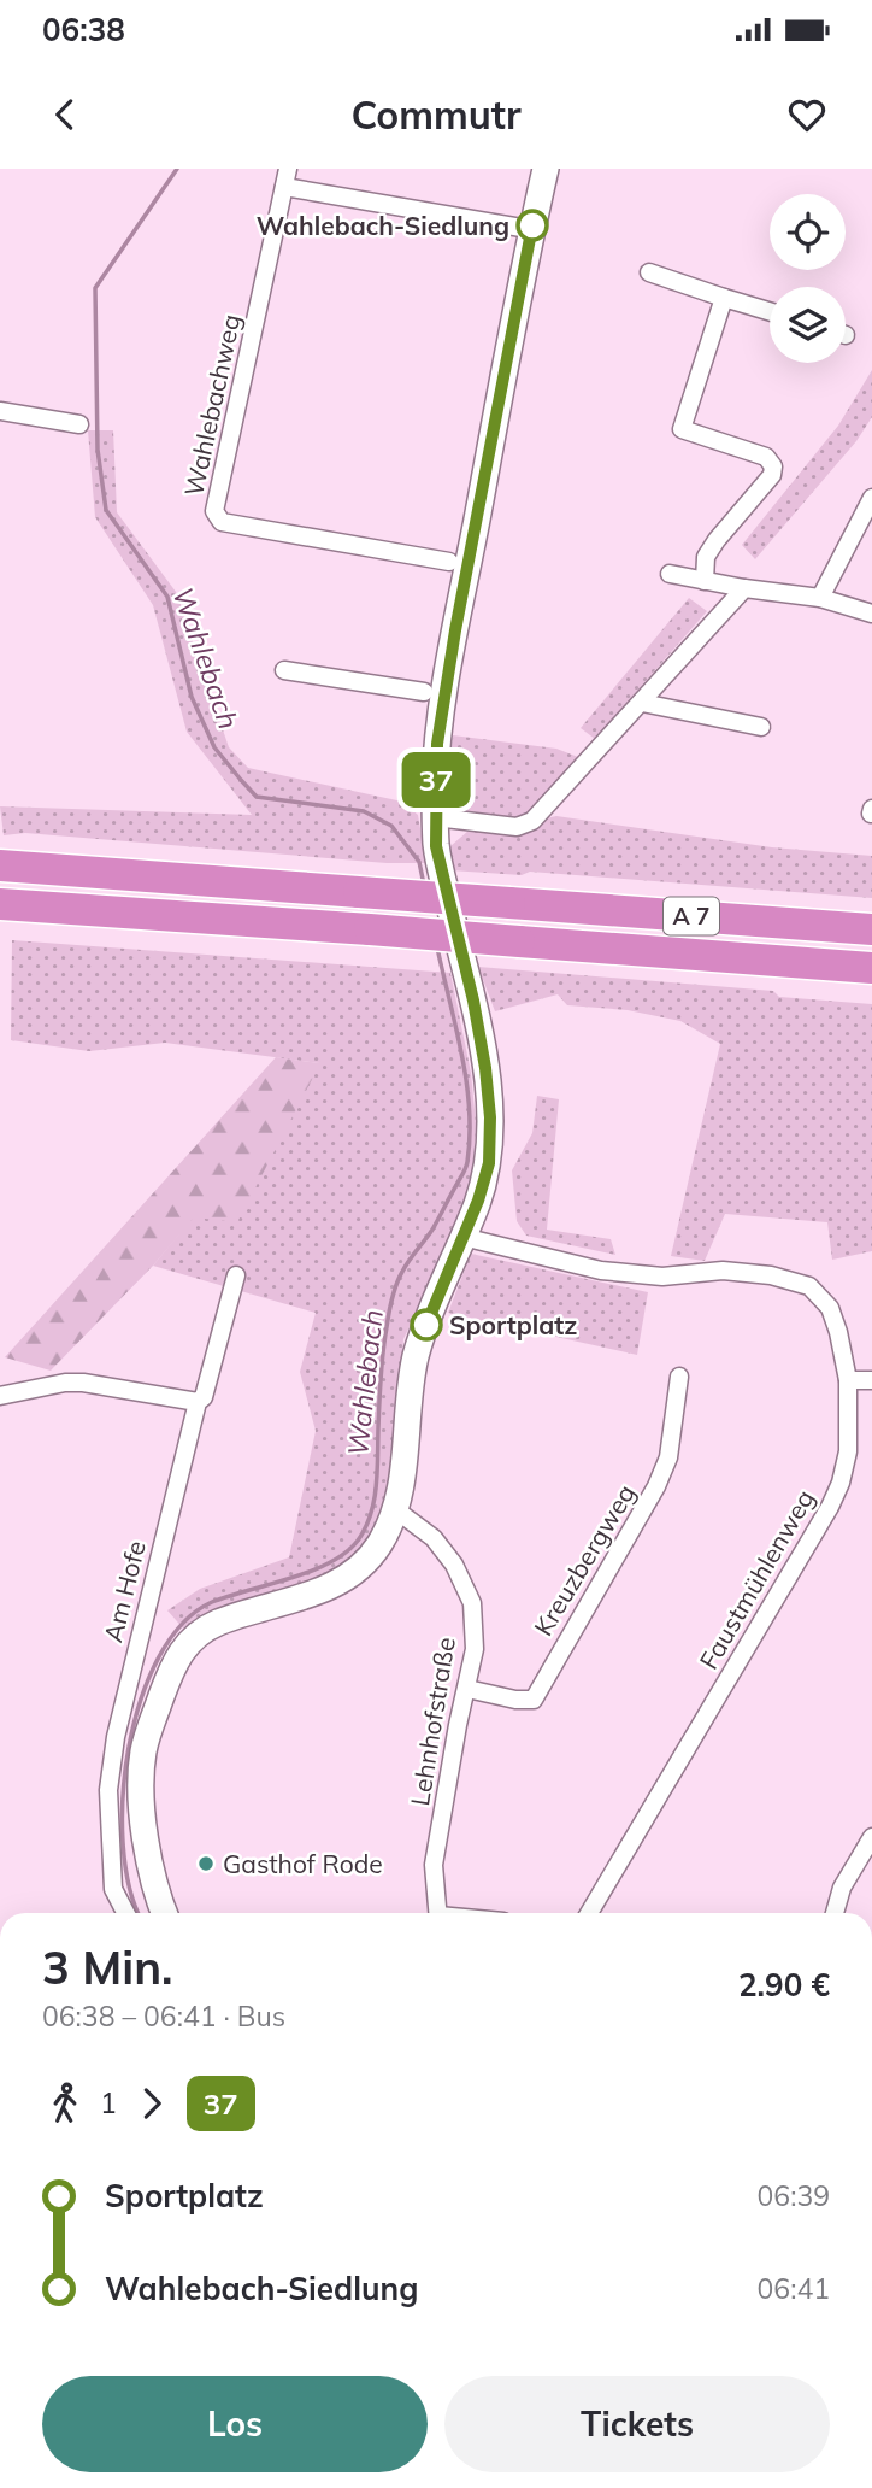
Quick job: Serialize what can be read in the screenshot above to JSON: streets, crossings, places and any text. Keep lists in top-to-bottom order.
{
  "streets": {
    "highway": ["A 7"],
    "street": [
      "Wahlebachweg",
      "Kreuzbergweg",
      "Faustmühlenweg",
      "Am Hofe",
      "Lehnhofstraße"
    ]
  },
  "crossings": [
    ["Kreuzbergweg", "Lehnhofstraße"]
  ],
  "water": ["Wahlebach"],
  "places": ["Wahlebach-Siedlung", "Sportplatz", "Gasthof Rode"],
  "lines": ["bus line 37"],
  "page": {
    "status": "06:38",
    "header": "Commutr",
    "on_map": "37",
    "heading": ["3 Min.", "06:38 – 06:41 · Bus", "2.90 €"],
    "legs": ["1", "37"],
    "list": [
      {
        "name": "Sportplatz",
        "value": "06:39"
      },
      {
        "name": "Wahlebach-Siedlung",
        "value": "06:41"
      }
    ],
    "buttons": ["Los", "Tickets"]
  }
}
